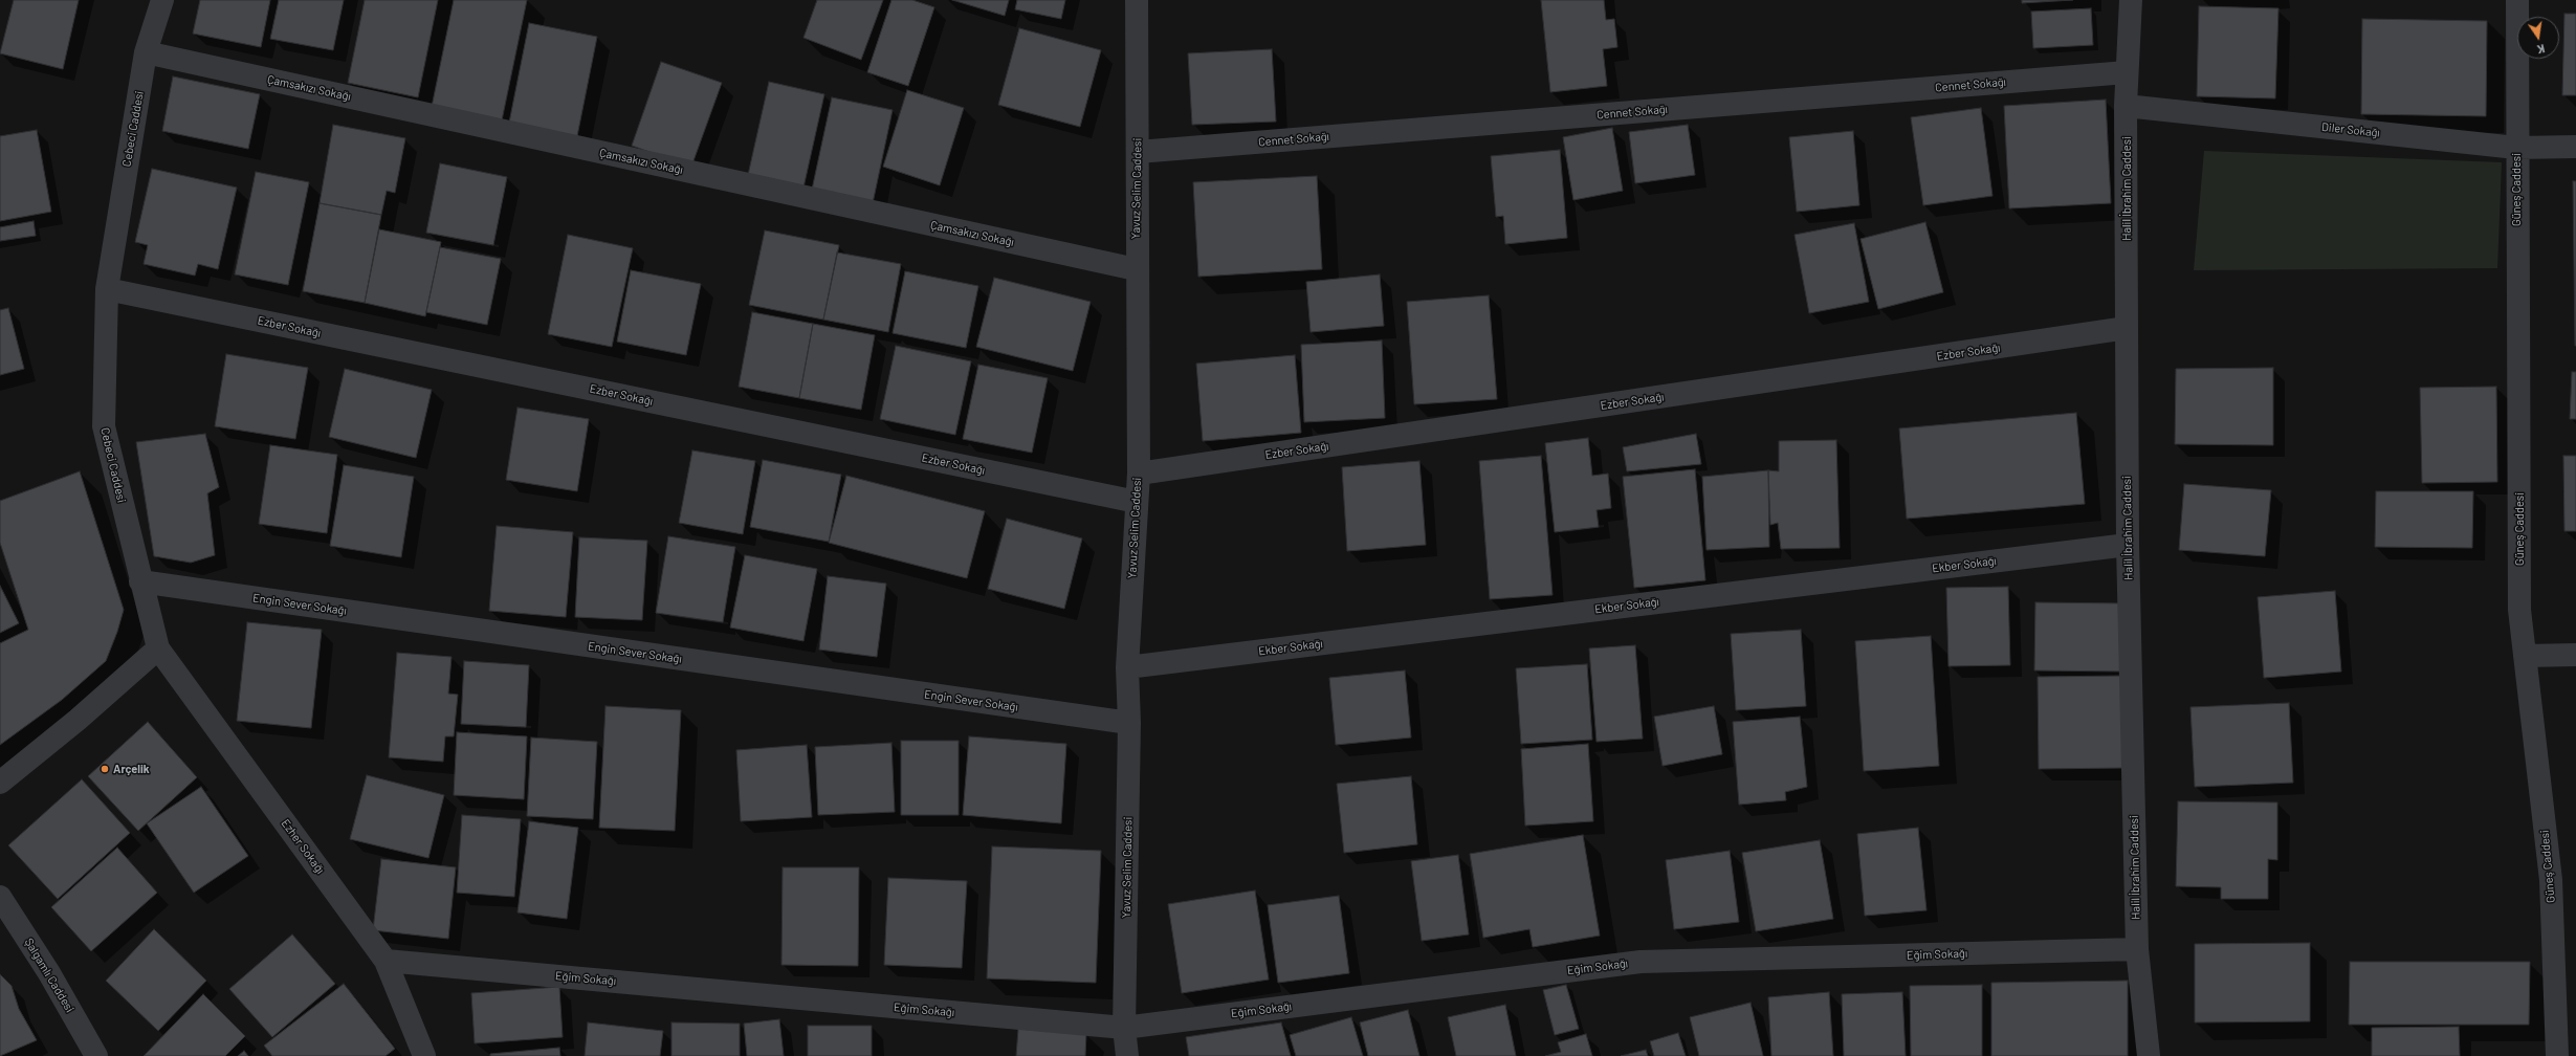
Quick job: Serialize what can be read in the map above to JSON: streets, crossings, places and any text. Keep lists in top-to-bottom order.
{
  "streets": {
    "street": [
      "Cennet Sokağı",
      "Çamsakızı Sokağı",
      "Cebeci Caddesi",
      "Diler Sokağı",
      "Yavuz Selim Caddesi",
      "Halil İbrahim Caddesi",
      "Güneş Caddesi",
      "Ezber Sokağı",
      "Ekber Sokağı",
      "Engin Sever Sokağı",
      "Ezher Sokağı",
      "Eğim Sokağı",
      "Şalgamlı Caddesi"
    ]
  },
  "crossings": [
    ["Cennet Sokağı", "Yavuz Selim Caddesi"],
    ["Cennet Sokağı", "Halil İbrahim Caddesi"],
    ["Çamsakızı Sokağı", "Cebeci Caddesi"],
    ["Çamsakızı Sokağı", "Yavuz Selim Caddesi"],
    ["Cebeci Caddesi", "Ezber Sokağı"],
    ["Cebeci Caddesi", "Engin Sever Sokağı"],
    ["Cebeci Caddesi", "Ezher Sokağı"],
    ["Diler Sokağı", "Halil İbrahim Caddesi"],
    ["Diler Sokağı", "Güneş Caddesi"],
    ["Yavuz Selim Caddesi", "Ezber Sokağı"],
    ["Yavuz Selim Caddesi", "Ekber Sokağı"],
    ["Yavuz Selim Caddesi", "Engin Sever Sokağı"],
    ["Yavuz Selim Caddesi", "Eğim Sokağı"],
    ["Halil İbrahim Caddesi", "Ezber Sokağı"],
    ["Halil İbrahim Caddesi", "Ekber Sokağı"],
    ["Halil İbrahim Caddesi", "Eğim Sokağı"],
    ["Ezher Sokağı", "Eğim Sokağı"]
  ],
  "places": ["Arçelik"],
  "north": "bottom"
}
